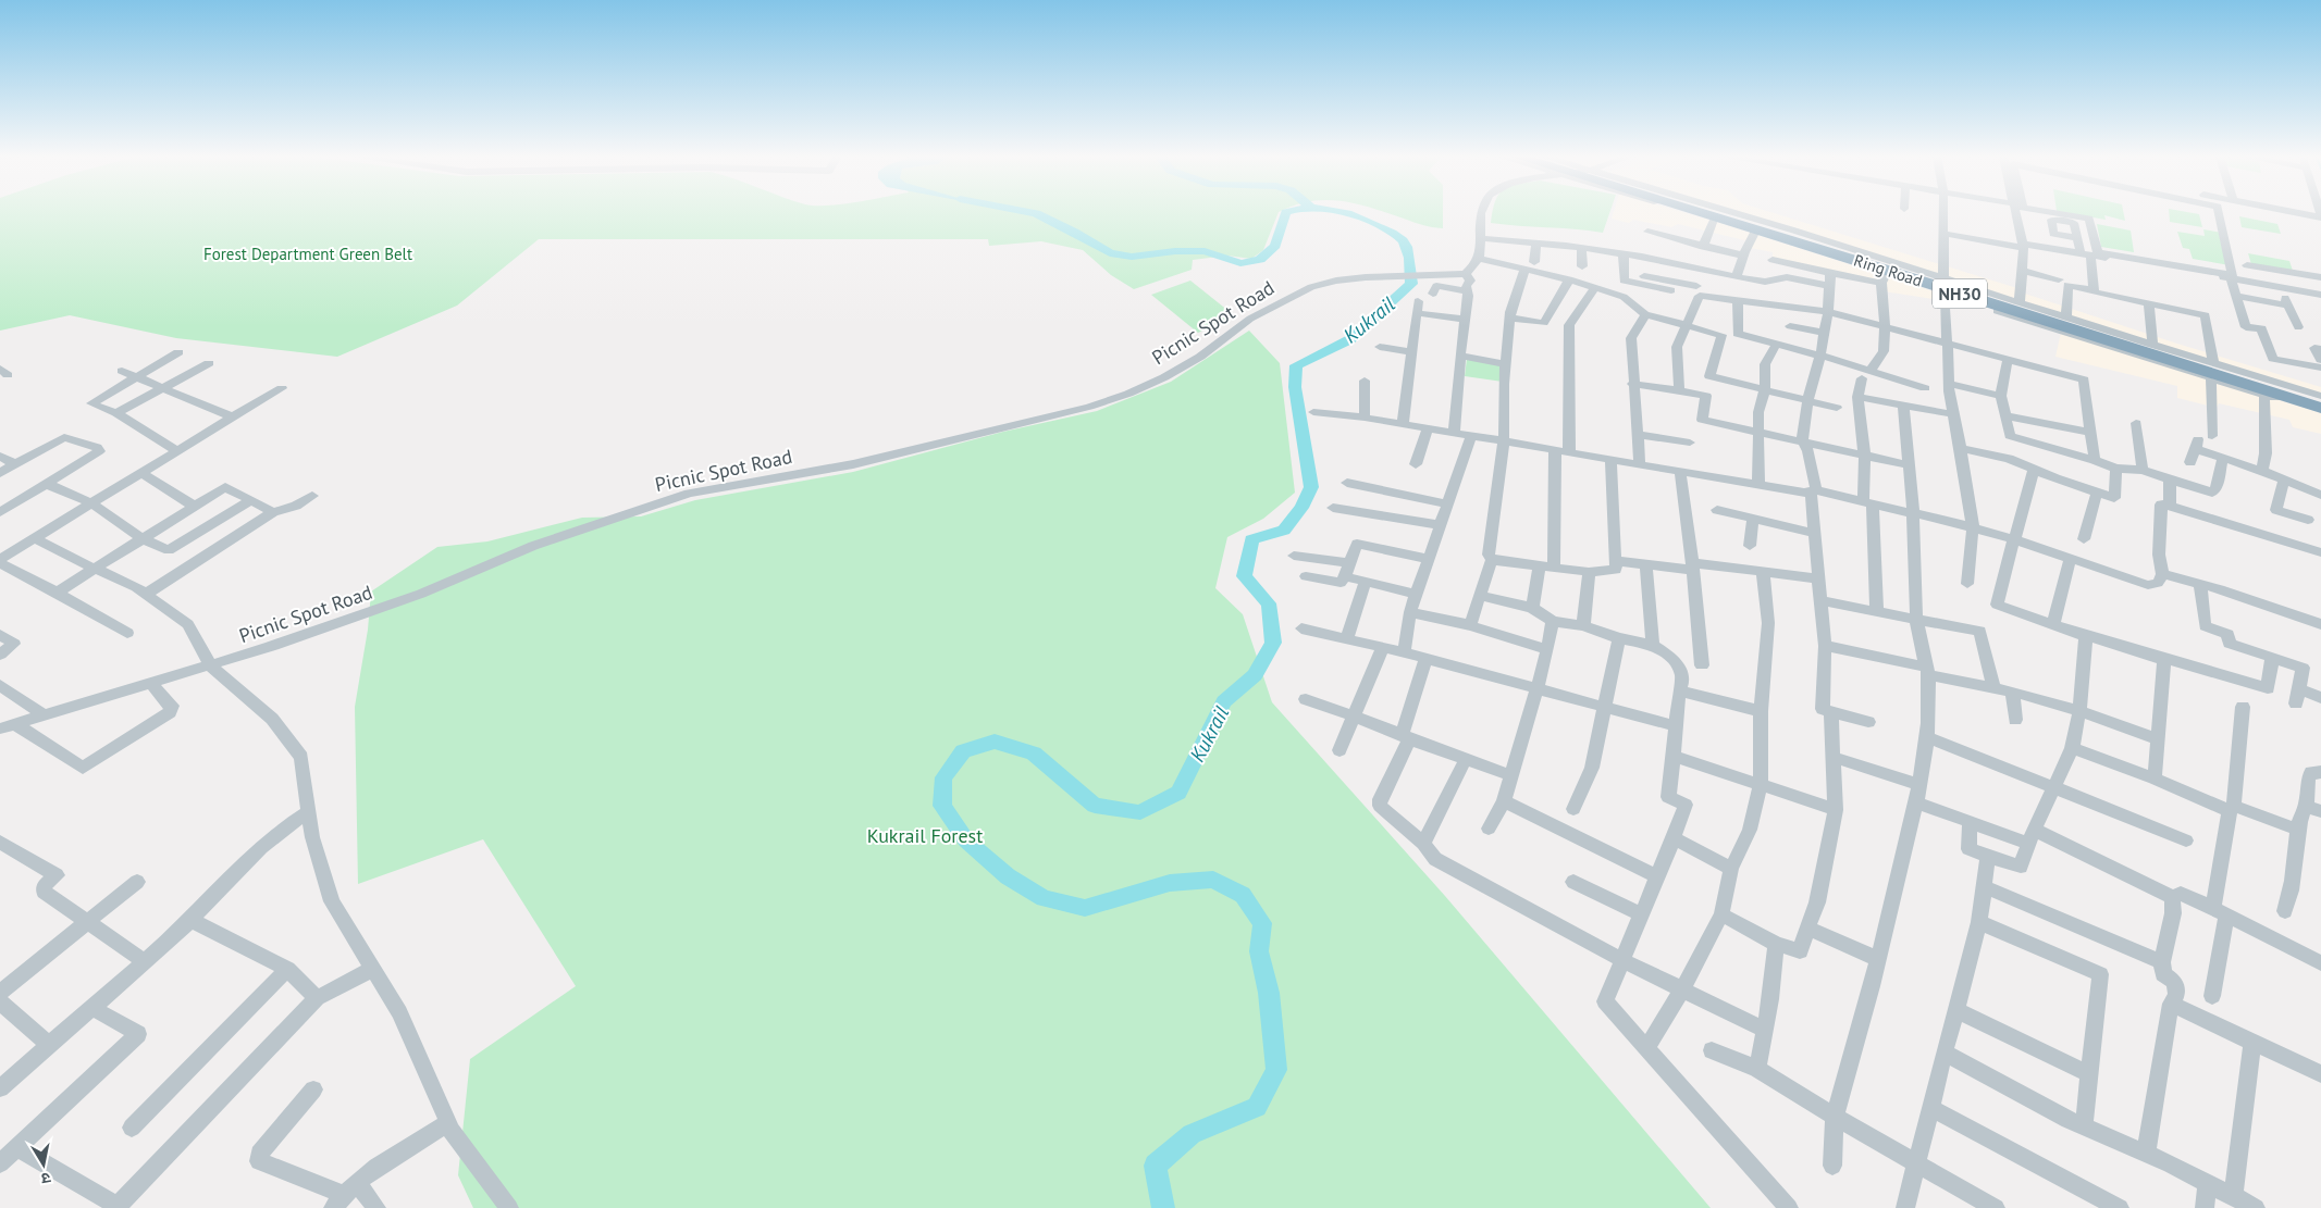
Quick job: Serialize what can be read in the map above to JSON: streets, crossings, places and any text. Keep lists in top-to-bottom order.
{
  "streets": {
    "highway": ["Ring Road", "NH30"],
    "street": ["Picnic Spot Road"]
  },
  "water": ["Kukrail"],
  "parks": ["Forest Department Green Belt", "Kukrail Forest"],
  "north": "bottom"
}
